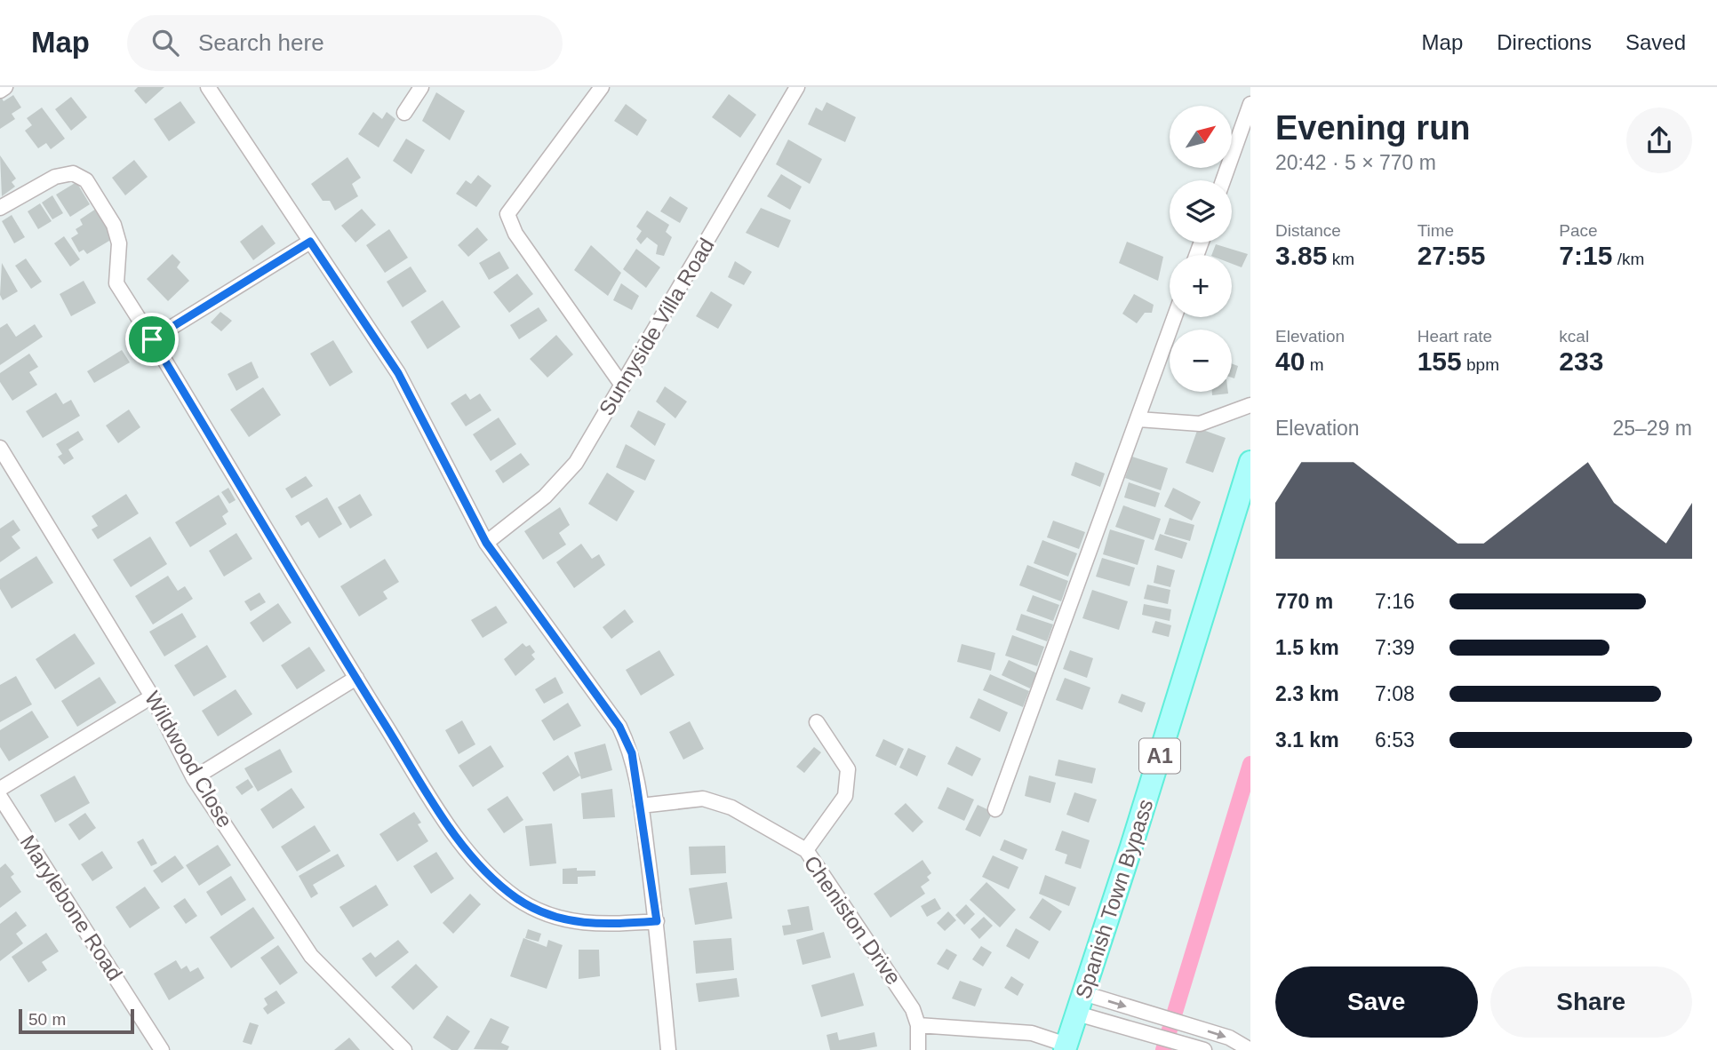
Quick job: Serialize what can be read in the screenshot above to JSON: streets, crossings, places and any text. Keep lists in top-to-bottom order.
{
  "streets": {
    "main road": ["A1", "Spanish Town Bypass"],
    "street": [
      "Sunnyside Villa Road",
      "Wildwood Close",
      "Marylebone Road",
      "Cheniston Drive"
    ]
  },
  "scale_bar": "50 m",
  "north": "top right",
  "page": {
    "header": "Map",
    "search": "Search here",
    "nav": ["Map", "Directions", "Saved"],
    "heading": ["Evening run", "20:42 · 5 × 770 m"],
    "map_buttons": ["+", "−"],
    "stats": [
      ["Distance", "3.85 km"],
      ["Time", "27:55"],
      ["Pace", "7:15 /km"],
      ["Elevation", "40 m"],
      ["Heart rate", "155 bpm"],
      ["kcal", "233"]
    ],
    "chart": ["Elevation", "25–29 m"],
    "list": [
      {
        "name": "770 m",
        "note": "7:16"
      },
      {
        "name": "1.5 km",
        "note": "7:39"
      },
      {
        "name": "2.3 km",
        "note": "7:08"
      },
      {
        "name": "3.1 km",
        "note": "6:53"
      }
    ],
    "buttons": ["Save", "Share"],
    "scale": "50 m"
  }
}
